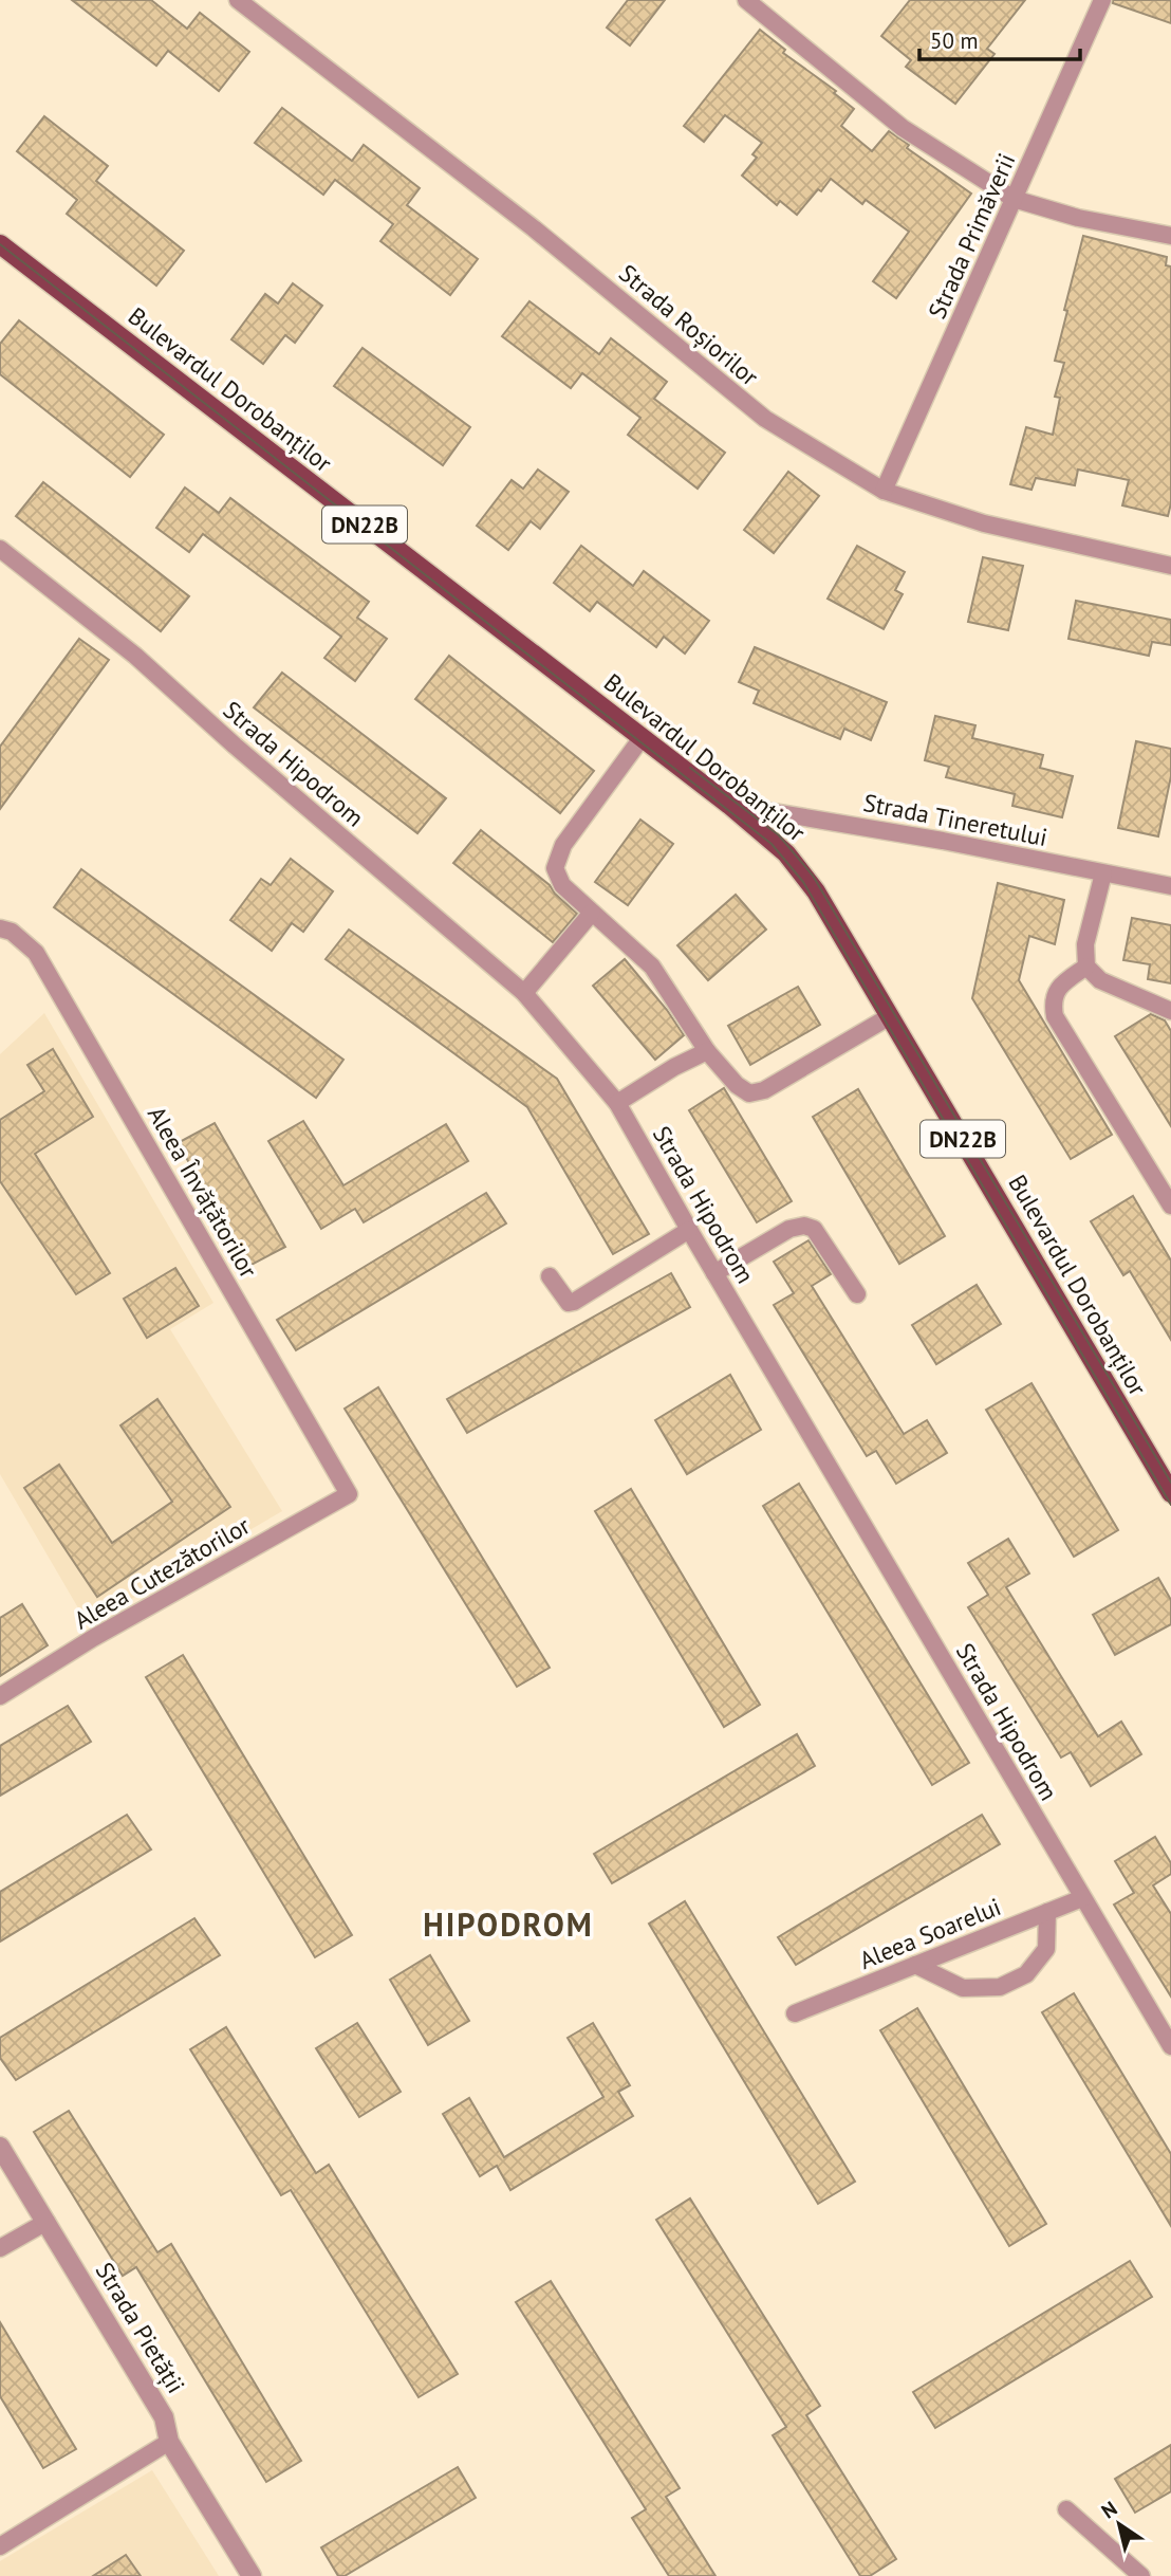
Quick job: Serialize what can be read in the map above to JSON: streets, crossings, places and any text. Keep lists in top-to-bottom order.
{
  "streets": {
    "main road": ["Bulevardul Dorobanților", "DN22B"],
    "street": [
      "Strada Primăverii",
      "Strada Roșiorilor",
      "Strada Hipodrom",
      "Strada Tineretului",
      "Aleea Învățătorilor",
      "Aleea Cutezătorilor",
      "Aleea Soarelui",
      "Strada Pietății"
    ]
  },
  "crossings": [
    ["Strada Primăverii", "Strada Roșiorilor"],
    ["Bulevardul Dorobanților", "Strada Tineretului"],
    ["Strada Hipodrom", "Aleea Soarelui"],
    ["Aleea Învățătorilor", "Aleea Cutezătorilor"]
  ],
  "districts": ["HIPODROM"],
  "scale_bar": "50 m",
  "north": "top left"
}
